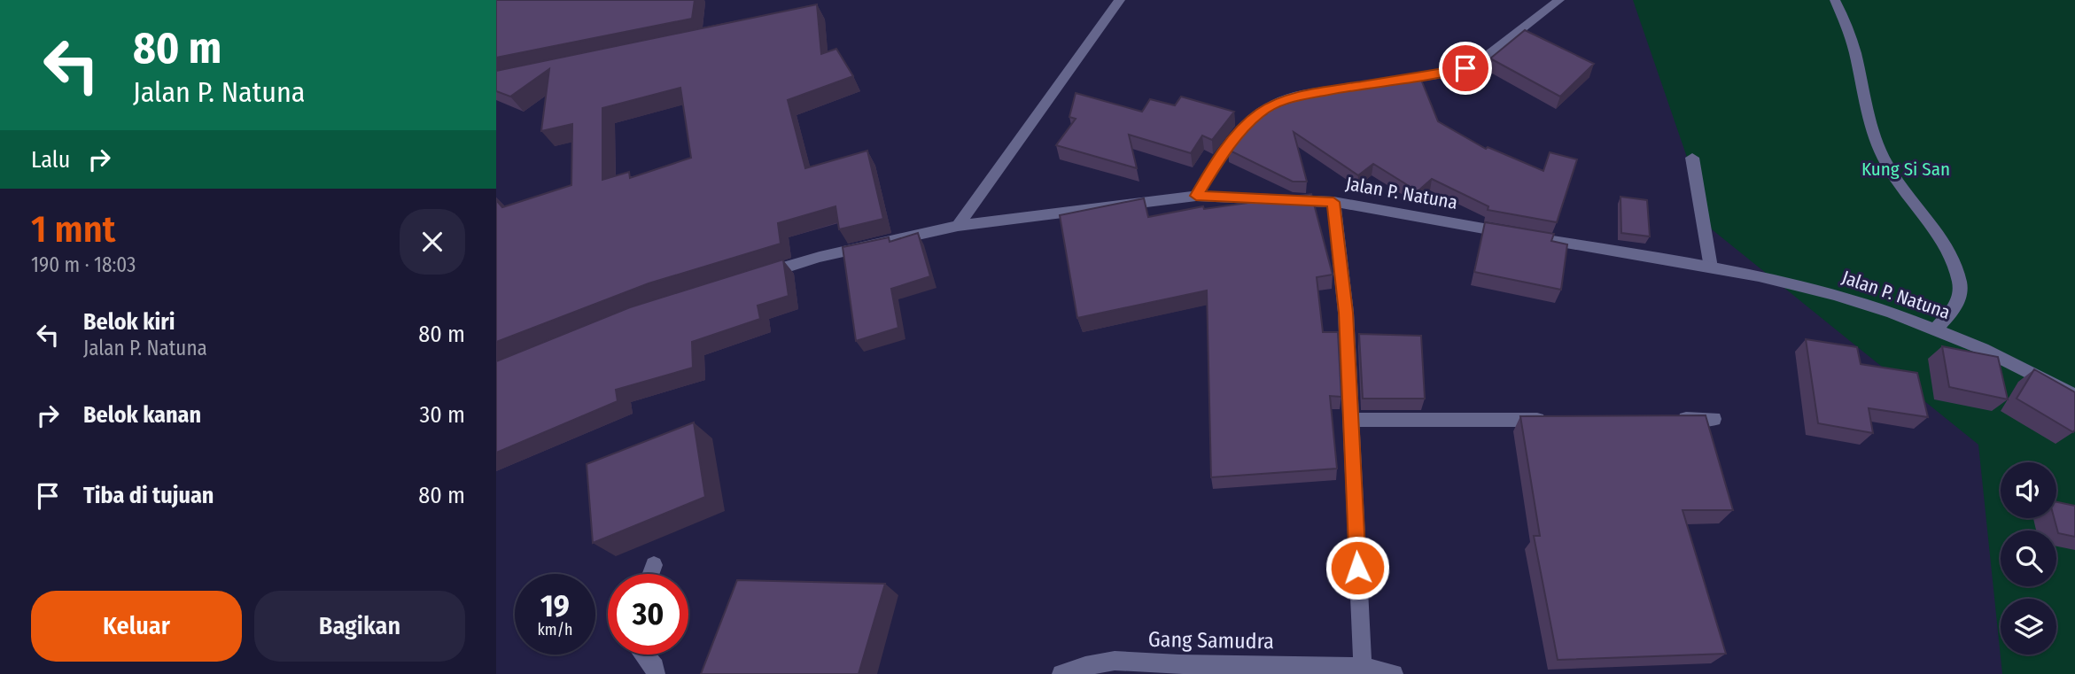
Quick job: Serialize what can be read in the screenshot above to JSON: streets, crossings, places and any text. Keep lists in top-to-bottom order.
{
  "streets": {
    "street": ["Jalan P. Natuna", "Gang Samudra"]
  },
  "parks": ["Kung Si San"],
  "page": {
    "turn": ["80 m", "Jalan P. Natuna"],
    "then": "Lalu",
    "heading": ["1 mnt", "190 m · 18:03"],
    "list": [
      {
        "name": "Belok kiri",
        "note": "Jalan P. Natuna",
        "value": "80 m"
      },
      {
        "name": "Belok kanan",
        "value": "30 m"
      },
      {
        "name": "Tiba di tujuan",
        "value": "80 m"
      }
    ],
    "speed": "19 km/h",
    "limit": "30",
    "buttons": ["Keluar", "Bagikan"]
  }
}
